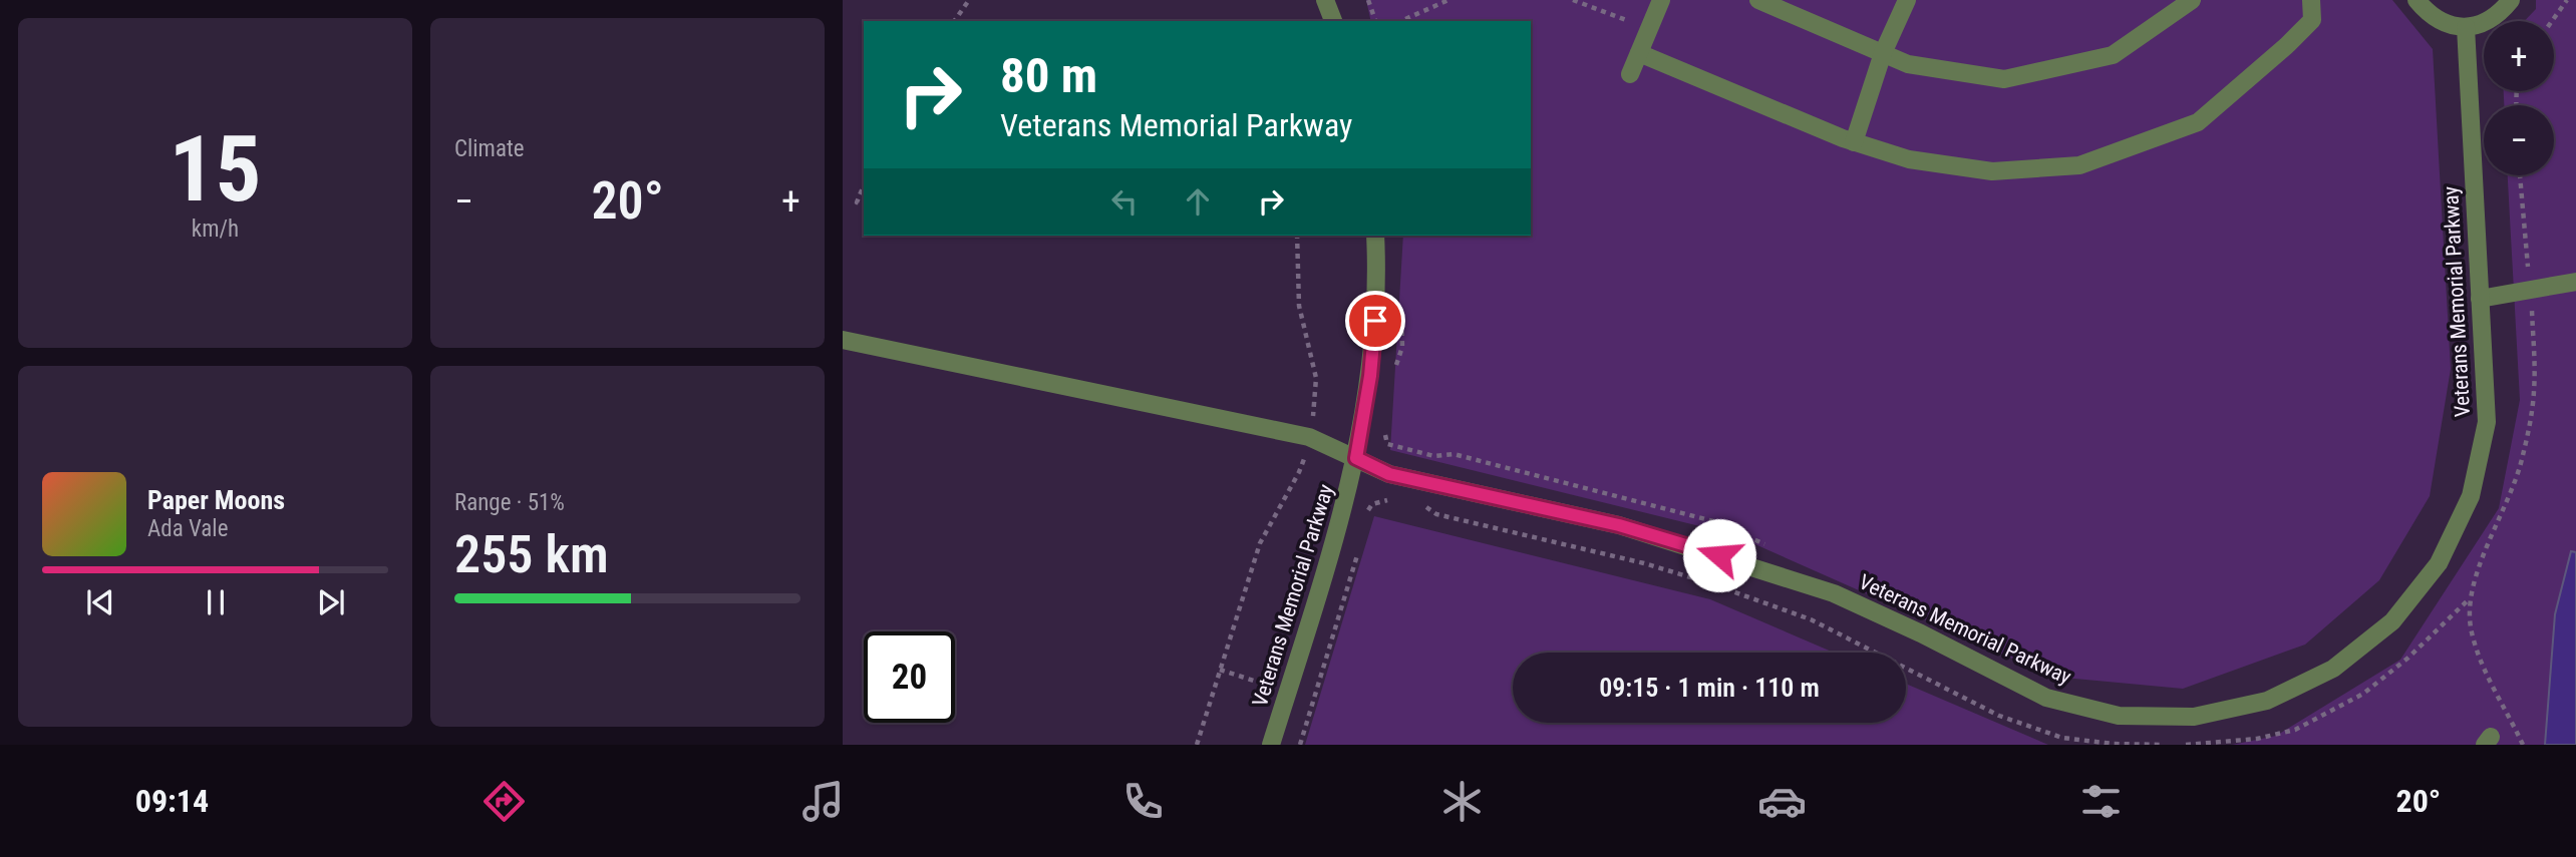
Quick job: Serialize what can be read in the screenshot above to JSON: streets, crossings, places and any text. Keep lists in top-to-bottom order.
{
  "streets": {
    "street": ["Veterans Memorial Parkway"]
  },
  "page": {
    "tile": [
      ["15", "km/h"],
      "Climate",
      ["Range · 51%", "255 km"]
    ],
    "map_buttons": ["+", "−"],
    "turn": ["80 m", "Veterans Memorial Parkway"],
    "heat": ["−", "20°", "+"],
    "song": ["Paper Moons", "Ada Vale"],
    "limit": "20",
    "trip": "09:15 · 1 min · 110 m",
    "tabs": ["09:14", "20°"]
  }
}
